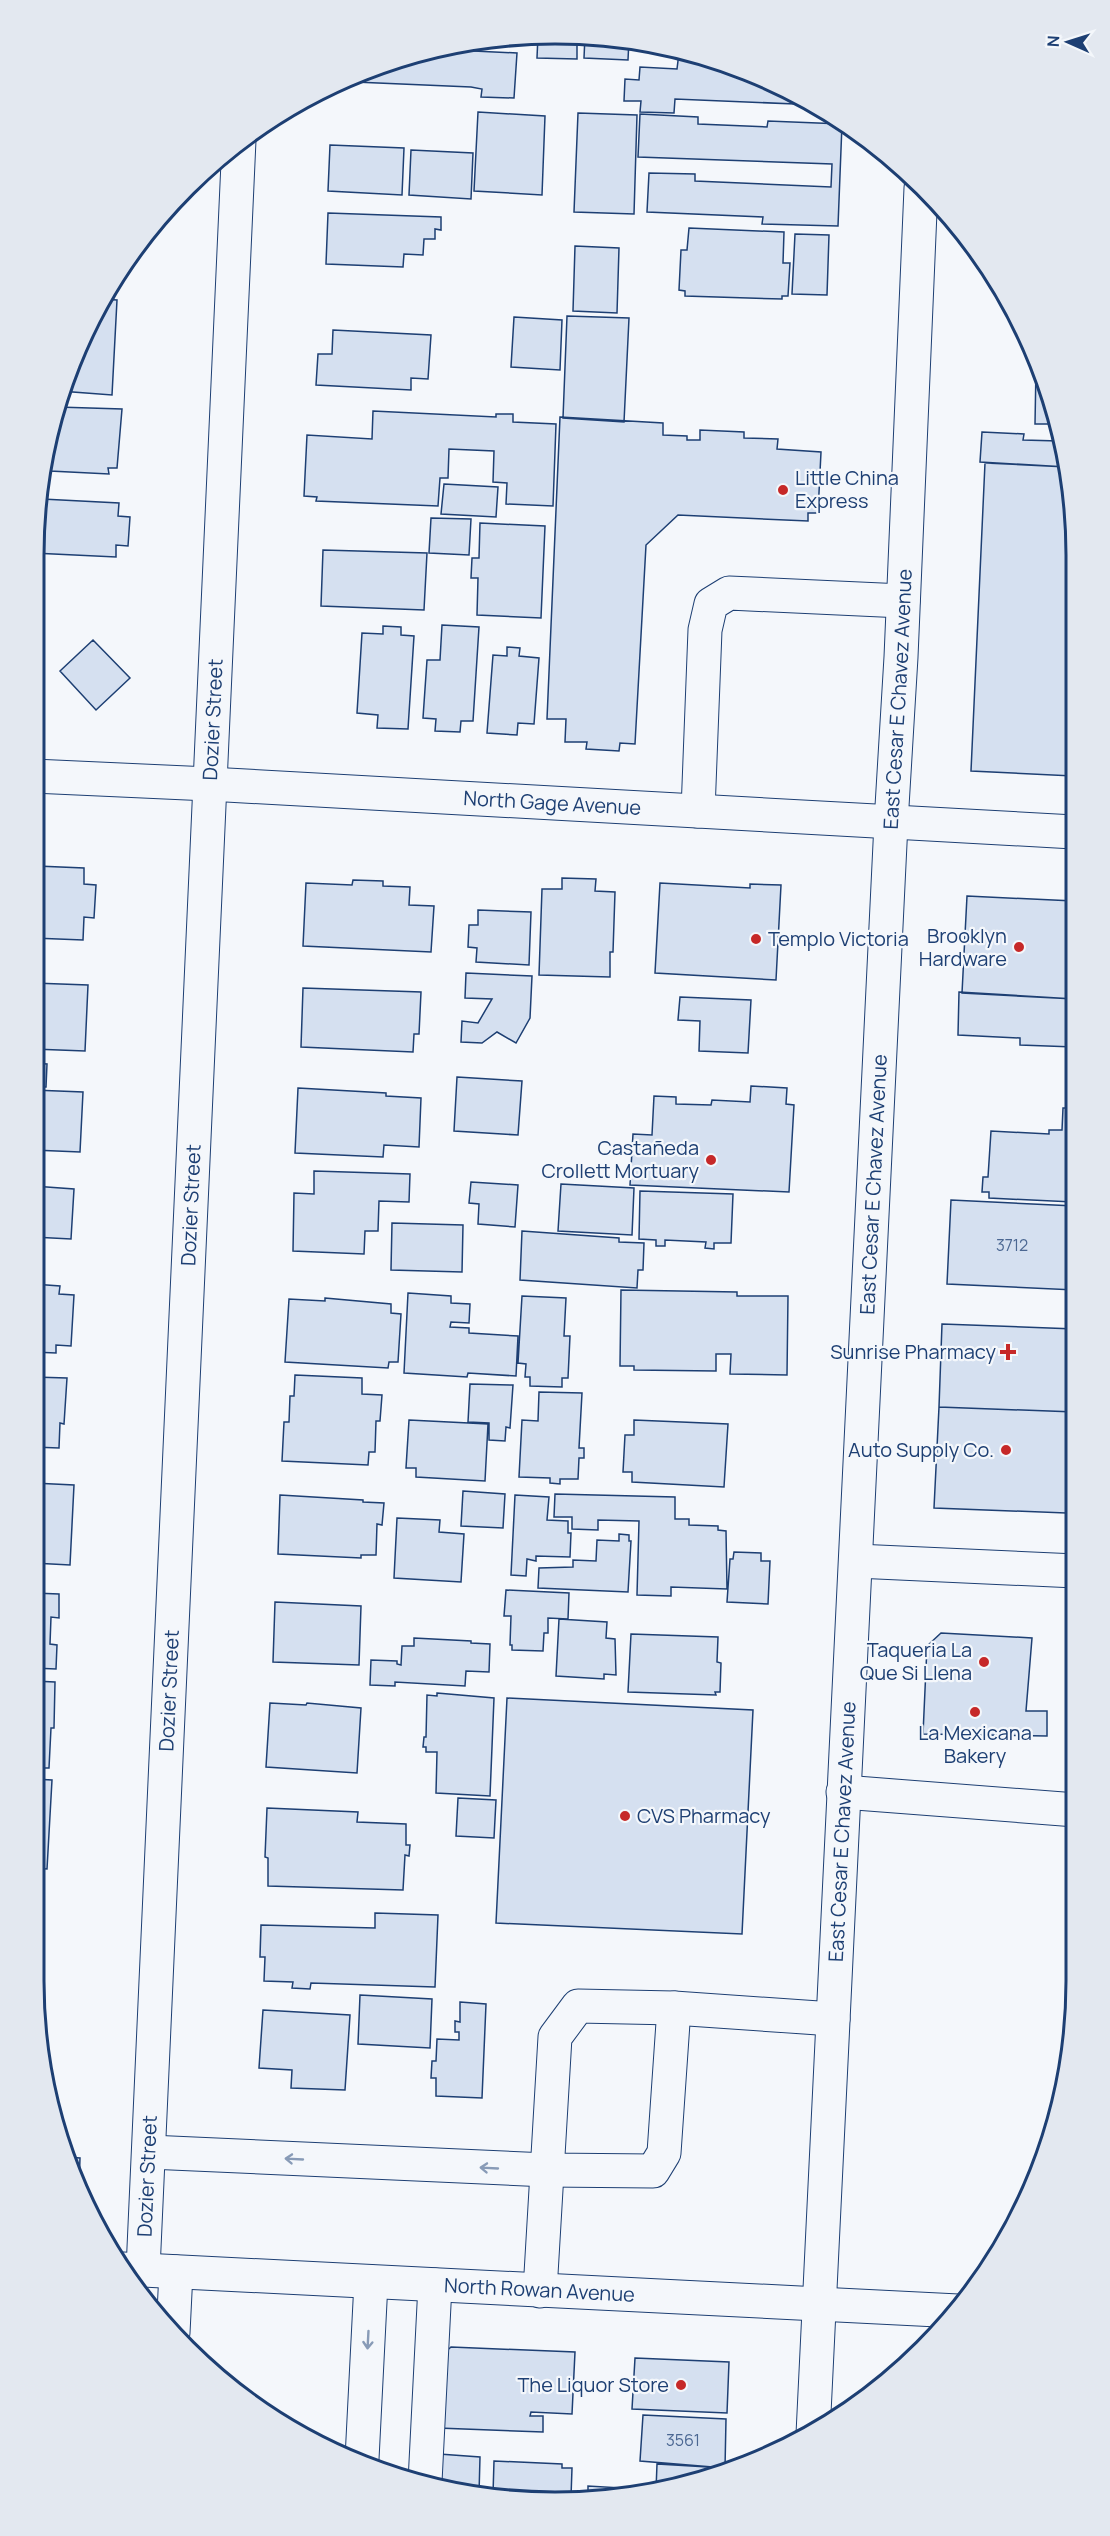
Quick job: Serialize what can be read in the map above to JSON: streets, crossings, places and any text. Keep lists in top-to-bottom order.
{
  "streets": {
    "street": [
      "East Cesar E Chavez Avenue",
      "Dozier Street",
      "North Gage Avenue",
      "North Rowan Avenue"
    ]
  },
  "crossings": [
    ["East Cesar E Chavez Avenue", "North Gage Avenue"],
    ["East Cesar E Chavez Avenue", "North Rowan Avenue"],
    ["Dozier Street", "North Gage Avenue"],
    ["Dozier Street", "North Rowan Avenue"]
  ],
  "places": {
    "other": [
      "Little China Express",
      "Templo Victoria",
      "Brooklyn Hardware",
      "Castañeda Crollett Mortuary",
      "Auto Supply Co.",
      "Taqueria La Que Si Llena",
      "La Mexicana Bakery",
      "CVS Pharmacy",
      "The Liquor Store"
    ],
    "health": ["Sunrise Pharmacy"]
  },
  "house_numbers": ["3712", "3561"],
  "north": "left"
}
